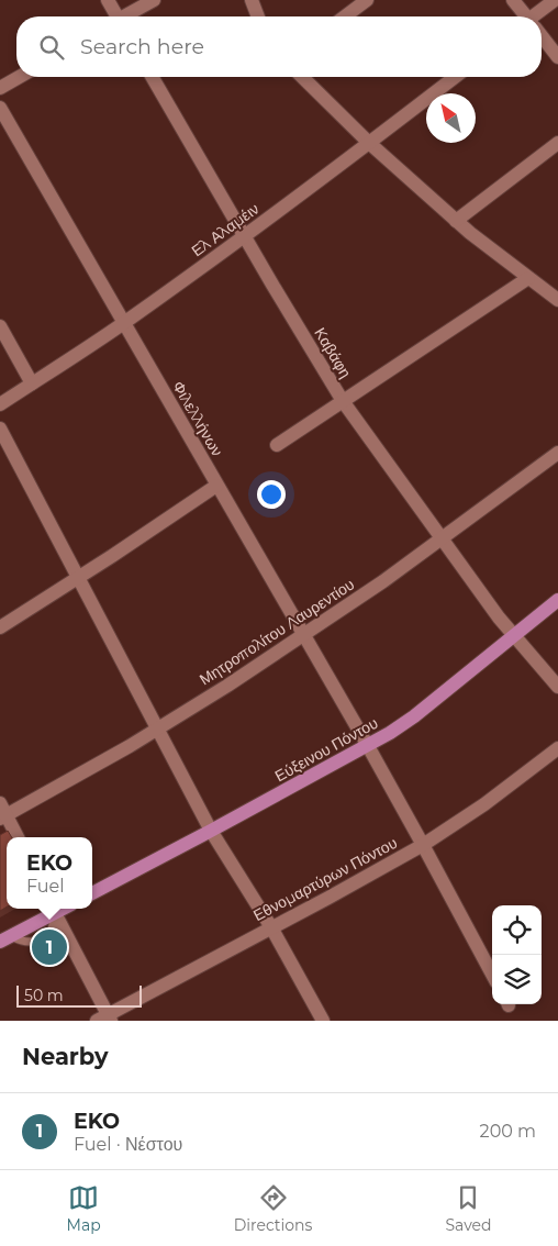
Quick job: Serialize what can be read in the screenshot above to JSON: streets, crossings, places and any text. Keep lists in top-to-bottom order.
{
  "streets": {
    "main road": ["Εύξεινου Πόντου"],
    "street": [
      "Ελ Αλαμέιν",
      "Καβάφη",
      "Φιλελλήνων",
      "Μητροπολίτου Λαυρεντίου",
      "Εθνομαρτύρων Πόντου"
    ]
  },
  "crossings": [
    ["Ελ Αλαμέιν", "Καβάφη"],
    ["Ελ Αλαμέιν", "Φιλελλήνων"],
    ["Καβάφη", "Μητροπολίτου Λαυρεντίου"],
    ["Καβάφη", "Εύξεινου Πόντου"],
    ["Φιλελλήνων", "Μητροπολίτου Λαυρεντίου"],
    ["Φιλελλήνων", "Εύξεινου Πόντου"],
    ["Φιλελλήνων", "Εθνομαρτύρων Πόντου"]
  ],
  "scale_bar": "50 m",
  "north": "top left",
  "page": {
    "search": "Search here",
    "popup": ["EKO", "Fuel"],
    "pins": "1",
    "scale": "50 m",
    "heading": "Nearby",
    "list": [
      {
        "mark": "1",
        "name": "EKO",
        "note": "Fuel · Νέστου",
        "value": "200 m"
      }
    ],
    "nav": ["Map", "Directions", "Saved"]
  }
}
